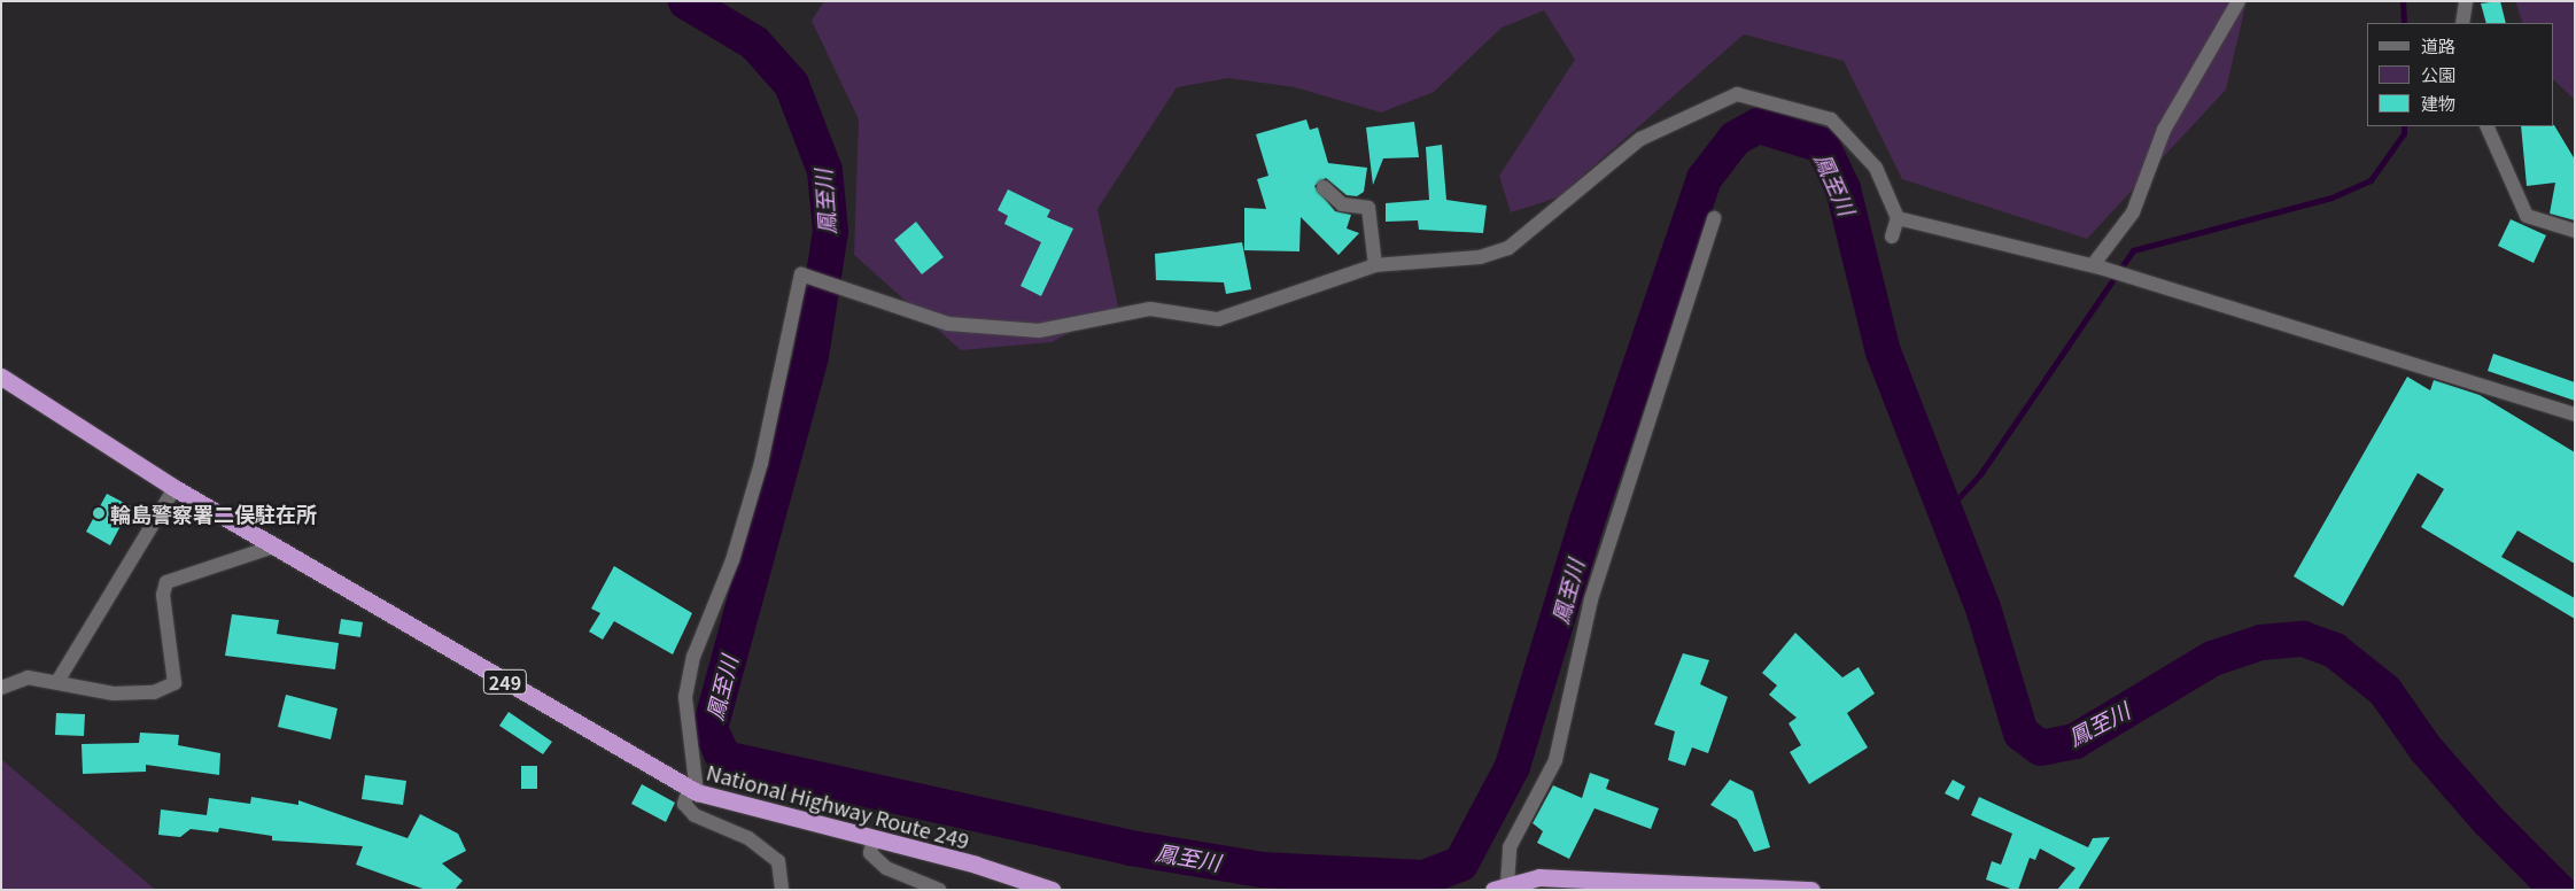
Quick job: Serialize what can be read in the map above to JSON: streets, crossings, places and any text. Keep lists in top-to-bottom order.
{
  "streets": {
    "highway": ["249", "National Highway Route 249"]
  },
  "water": ["鳳至川"],
  "places": ["輪島警察署二俣駐在所"],
  "legend": ["道路", "公園", "建物"]
}
